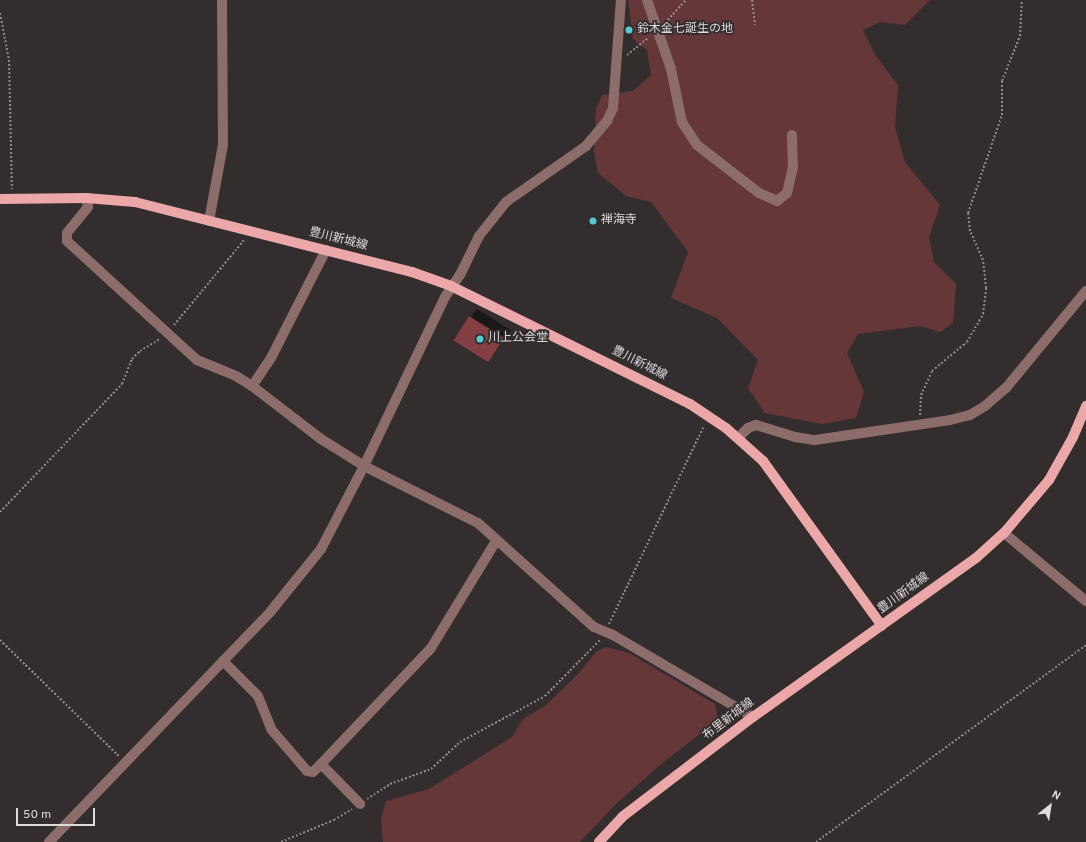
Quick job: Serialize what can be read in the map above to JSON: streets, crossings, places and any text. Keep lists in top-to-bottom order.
{
  "streets": {
    "main road": ["豊川新城線", "布里新城線"]
  },
  "crossings": [
    ["豊川新城線", "布里新城線"]
  ],
  "places": ["鈴木金七誕生の地", "禅海寺", "川上公会堂"],
  "scale_bar": "50 m",
  "north": "top right"
}
